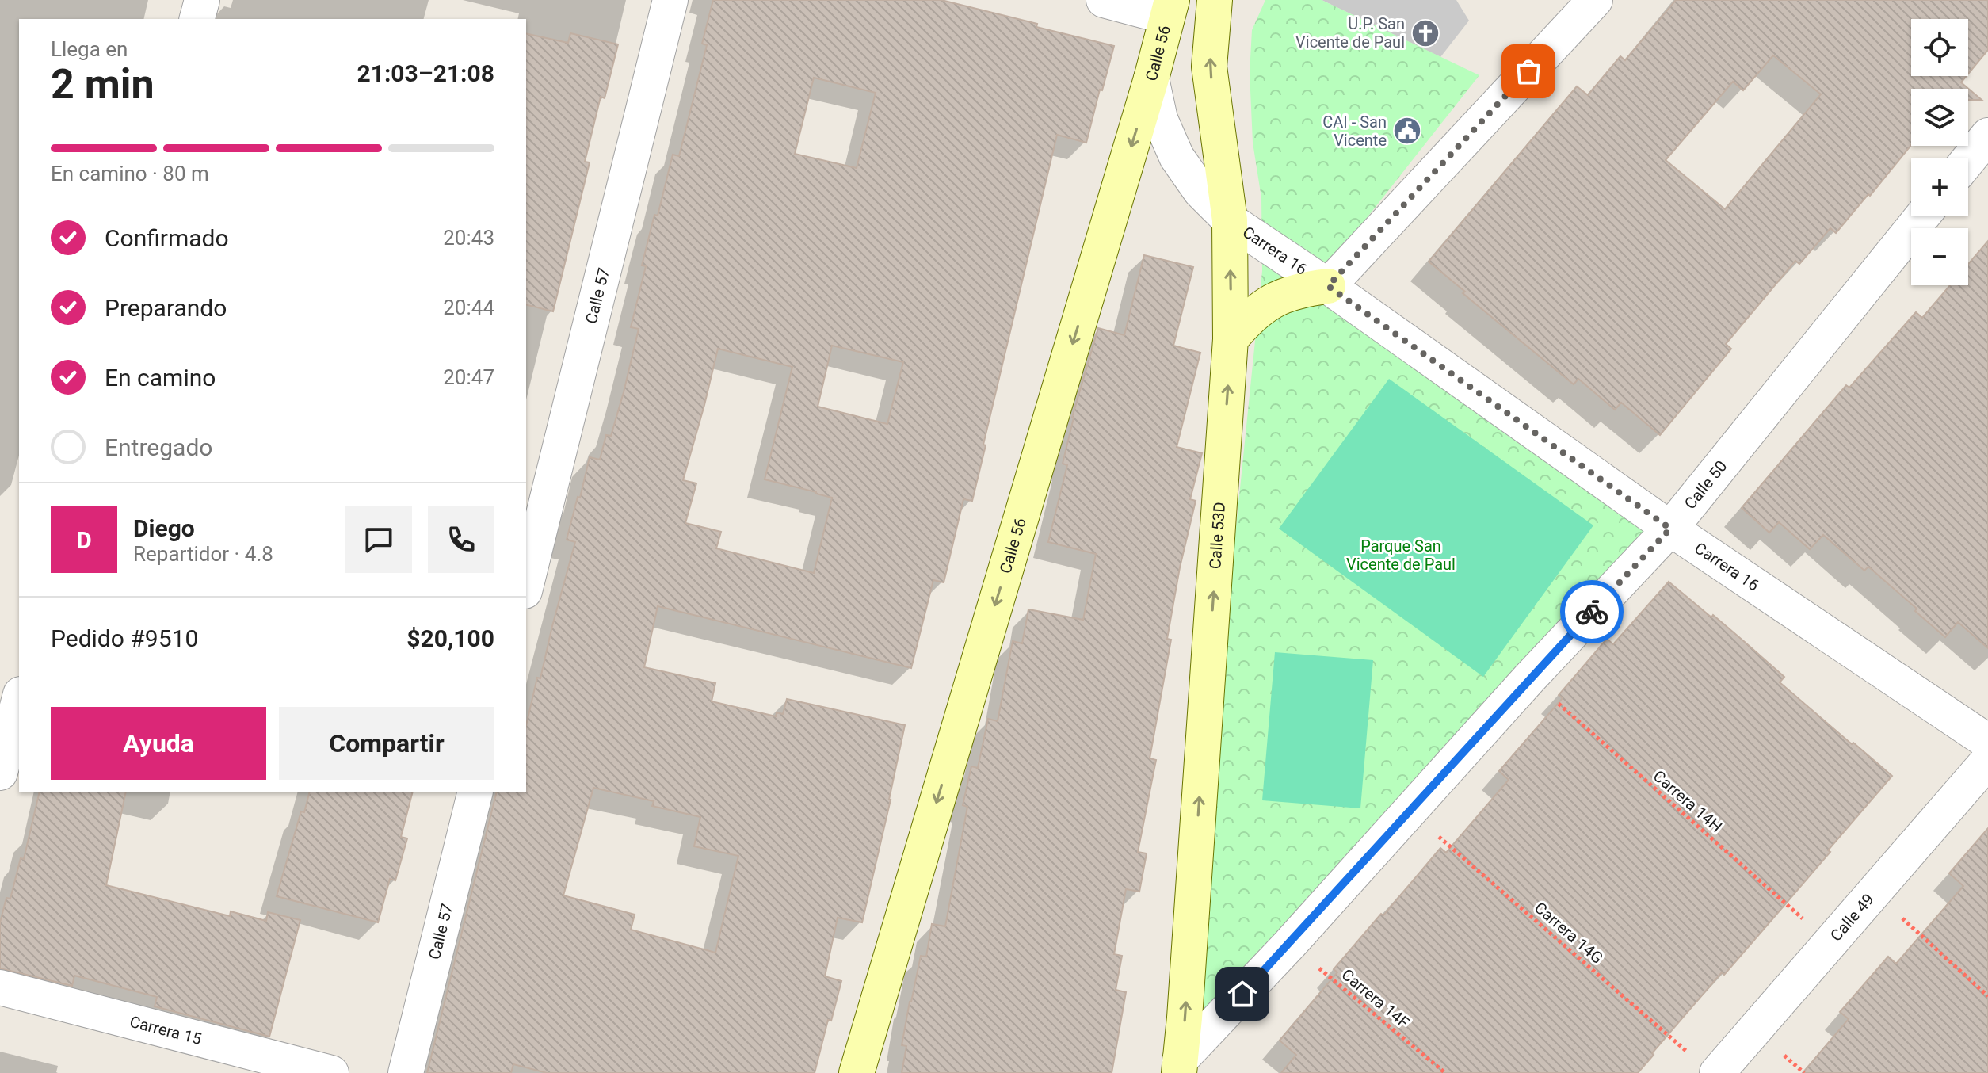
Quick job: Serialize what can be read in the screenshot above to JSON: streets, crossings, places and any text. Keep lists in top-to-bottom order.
{
  "streets": {
    "street": [
      "Calle 56",
      "Carrera 16",
      "Calle 57",
      "Calle 50",
      "Calle 53D",
      "Calle 49",
      "Carrera 15"
    ],
    "path": ["Carrera 14H", "Carrera 14G", "Carrera 14F"]
  },
  "crossings": [
    ["Calle 56", "Carrera 16"],
    ["Carrera 16", "Calle 50"],
    ["Carrera 16", "Calle 53D"],
    ["Calle 50", "Calle 53D"],
    ["Calle 50", "Carrera 14H"],
    ["Calle 50", "Carrera 14G"],
    ["Calle 50", "Carrera 14F"],
    ["Carrera 14H", "Calle 49"],
    ["Calle 49", "Carrera 14G"]
  ],
  "one_way": ["Calle 56", "Calle 53D"],
  "parks": ["Parque San Vicente de Paul"],
  "places": {
    "church": ["U.P. San Vicente de Paul"],
    "public building": ["CAI - San Vicente"]
  },
  "page": {
    "map_buttons": ["+", "−"],
    "heading": ["2 min", "Llega en", "21:03–21:08"],
    "panel": [
      "Diego",
      "Repartidor · 4.8",
      "Pedido #9510",
      "$20,100"
    ],
    "bar": "En camino · 80 m",
    "list": [
      ["Confirmado", "20:43"],
      ["Preparando", "20:44"],
      ["En camino", "20:47"],
      "Entregado"
    ],
    "round": "D",
    "buttons": ["Ayuda", "Compartir"]
  }
}
